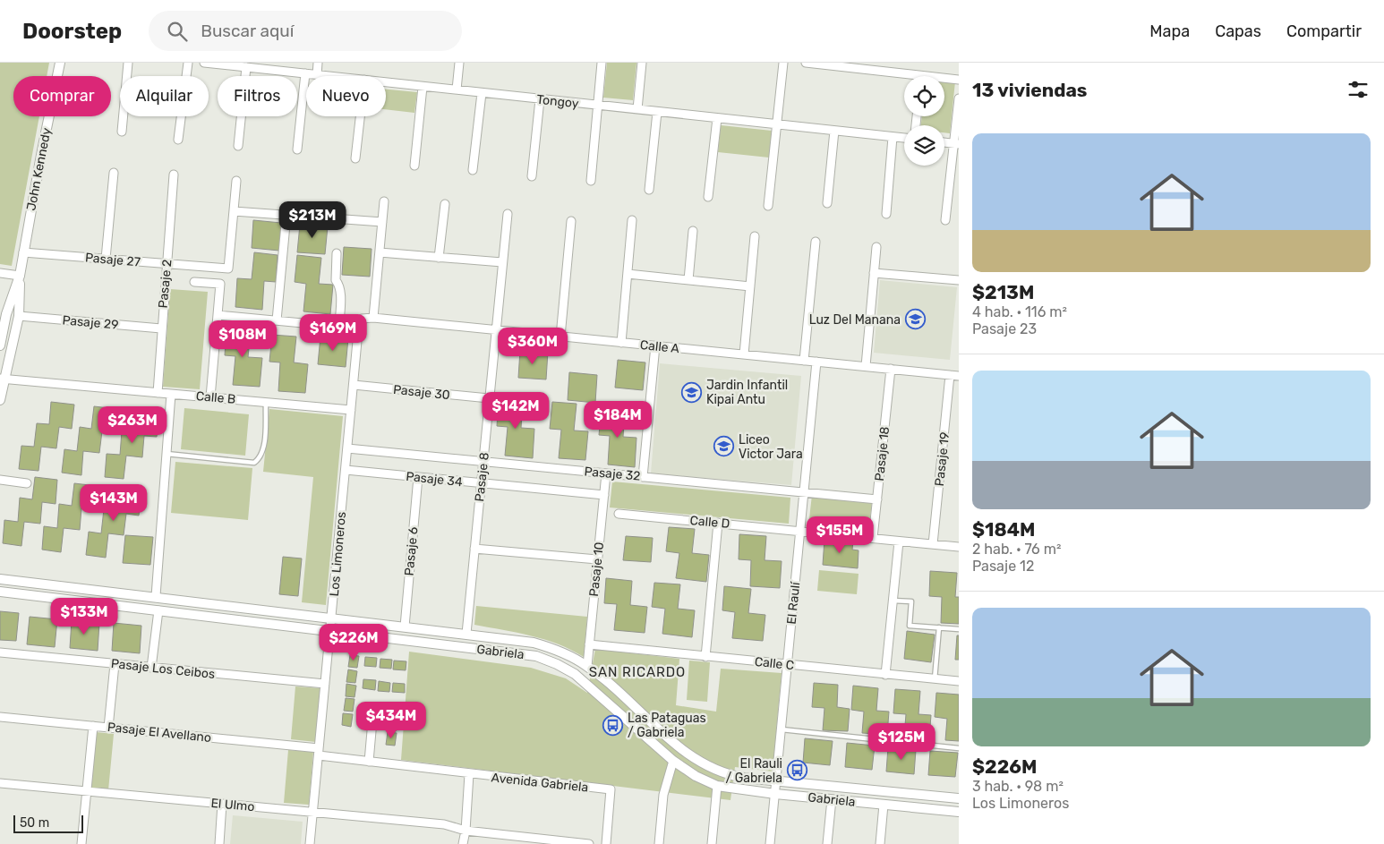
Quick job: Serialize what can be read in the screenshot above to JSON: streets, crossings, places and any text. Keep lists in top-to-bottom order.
{
  "streets": {
    "street": [
      "Tongoy",
      "John Kennedy",
      "Pasaje 27",
      "Pasaje 2",
      "Pasaje 29",
      "Calle A",
      "Pasaje 30",
      "Calle B",
      "Pasaje 18",
      "Pasaje 19",
      "Pasaje 32",
      "Pasaje 8",
      "Pasaje 34",
      "Calle D",
      "Pasaje 6",
      "Los Limoneros",
      "Pasaje 10",
      "El Raulí",
      "Gabriela",
      "Calle C",
      "Pasaje Los Ceibos",
      "Pasaje El Avellano",
      "Avenida Gabriela",
      "El Ulmo"
    ]
  },
  "crossings": [
    ["John Kennedy", "Pasaje 27"],
    ["John Kennedy", "Pasaje 29"],
    ["John Kennedy", "Calle B"],
    ["Pasaje 27", "Pasaje 2"],
    ["Pasaje 2", "Pasaje 29"],
    ["Pasaje 2", "Calle B"],
    ["Calle A", "Pasaje 18"],
    ["Calle A", "Pasaje 19"],
    ["Calle A", "Pasaje 8"],
    ["Calle A", "Los Limoneros"],
    ["Calle A", "El Raulí"],
    ["Pasaje 30", "Pasaje 8"],
    ["Pasaje 30", "Los Limoneros"],
    ["Calle B", "Los Limoneros"],
    ["Pasaje 18", "Pasaje 32"],
    ["Pasaje 18", "Calle D"],
    ["Pasaje 19", "Calle D"],
    ["Pasaje 32", "Pasaje 8"],
    ["Pasaje 32", "Los Limoneros"],
    ["Pasaje 32", "Pasaje 10"],
    ["Pasaje 32", "El Raulí"],
    ["Pasaje 8", "Pasaje 34"],
    ["Pasaje 8", "Gabriela"],
    ["Pasaje 34", "Pasaje 6"],
    ["Pasaje 34", "Los Limoneros"],
    ["Pasaje 34", "Pasaje 10"],
    ["Calle D", "El Raulí"],
    ["Pasaje 6", "Gabriela"],
    ["Los Limoneros", "Gabriela"],
    ["Los Limoneros", "Pasaje Los Ceibos"],
    ["Los Limoneros", "Pasaje El Avellano"],
    ["Los Limoneros", "El Ulmo"],
    ["Pasaje 10", "Gabriela"],
    ["Pasaje 10", "Calle C"],
    ["El Raulí", "Gabriela"],
    ["El Raulí", "Calle C"],
    ["Pasaje El Avellano", "Avenida Gabriela"]
  ],
  "districts": ["SAN RICARDO"],
  "places": {
    "school or university": ["Luz Del Manana", "Jardin Infantil Kipai Antu", "Liceo Victor Jara"],
    "bus stop": ["Las Pataguas / Gabriela", "El Rauli / Gabriela"]
  },
  "scale_bar": "50 m",
  "page": {
    "header": "Doorstep",
    "search": "Buscar aquí",
    "nav": ["Mapa", "Capas", "Compartir"],
    "heading": "13 viviendas",
    "chip": [
      "Comprar",
      "Alquilar",
      "Filtros",
      "Nuevo"
    ],
    "list": [
      {
        "name": "$213M",
        "note": "4 hab. · 116 m² · Pasaje 23"
      },
      {
        "name": "$184M",
        "note": "2 hab. · 76 m² · Pasaje 12"
      },
      {
        "name": "$226M",
        "note": "3 hab. · 98 m² · Los Limoneros"
      }
    ],
    "price": [
      "$213M",
      "$169M",
      "$108M",
      "$360M",
      "$142M",
      "$184M",
      "$263M",
      "$143M",
      "$155M",
      "$133M",
      "$226M",
      "$434M",
      "$125M"
    ],
    "scale": "50 m"
  }
}
